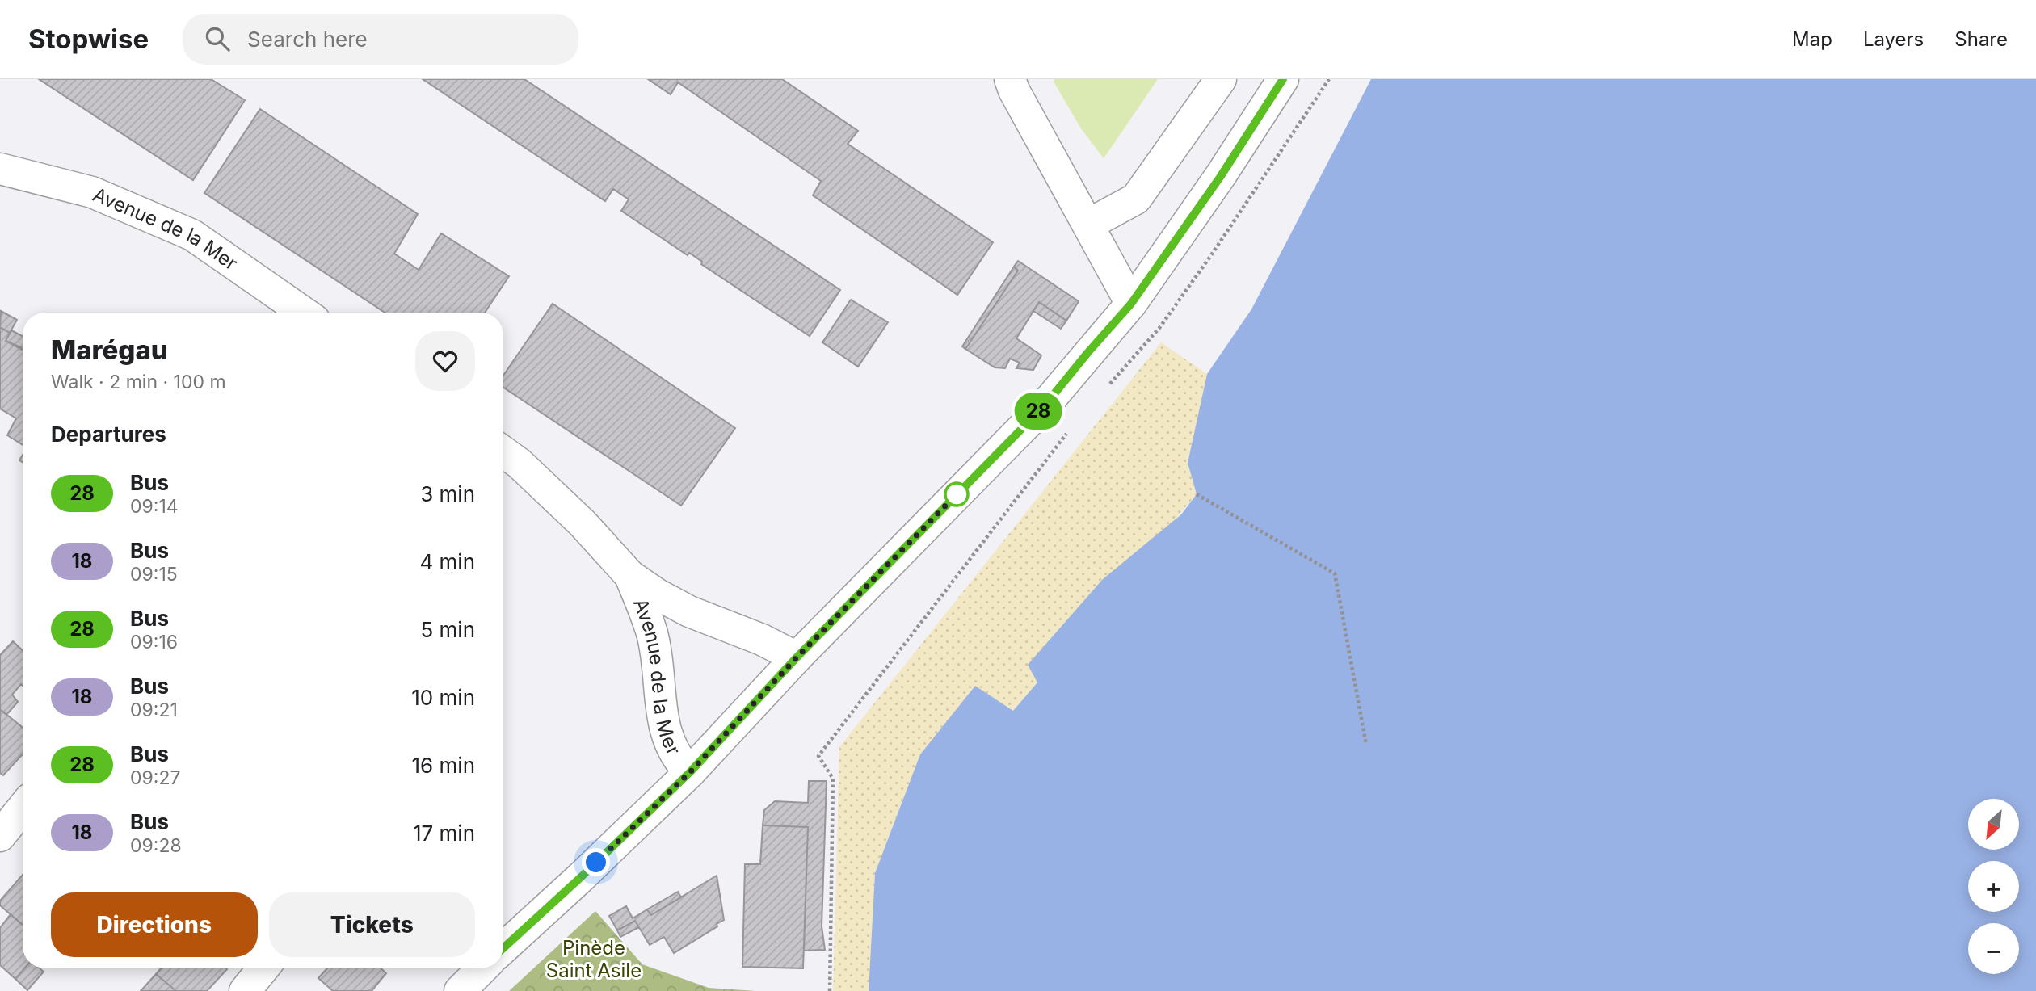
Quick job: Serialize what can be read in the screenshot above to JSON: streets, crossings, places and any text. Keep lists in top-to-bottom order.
{
  "streets": {
    "street": ["Avenue de la Mer"]
  },
  "parks": ["Pinède Saint Asile"],
  "lines": ["bus line 28"],
  "north": "bottom left",
  "page": {
    "header": "Stopwise",
    "search": "Search here",
    "nav": ["Map", "Layers", "Share"],
    "on_map": "28",
    "heading": [
      ["Marégau", "Walk · 2 min · 100 m"],
      "Departures"
    ],
    "list": [
      {
        "mark": "28",
        "name": "Bus",
        "note": "09:14",
        "value": "3 min"
      },
      {
        "mark": "18",
        "name": "Bus",
        "note": "09:15",
        "value": "4 min"
      },
      {
        "mark": "28",
        "name": "Bus",
        "note": "09:16",
        "value": "5 min"
      },
      {
        "mark": "18",
        "name": "Bus",
        "note": "09:21",
        "value": "10 min"
      },
      {
        "mark": "28",
        "name": "Bus",
        "note": "09:27",
        "value": "16 min"
      },
      {
        "mark": "18",
        "name": "Bus",
        "note": "09:28",
        "value": "17 min"
      }
    ],
    "map_buttons": ["+", "−"],
    "buttons": ["Directions", "Tickets"]
  }
}
